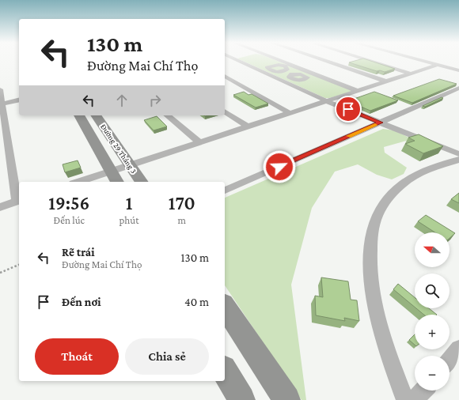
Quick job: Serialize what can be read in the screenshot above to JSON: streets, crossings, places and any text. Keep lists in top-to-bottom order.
{
  "streets": {
    "street": ["Đường 29 Tháng 3"]
  },
  "north": "left",
  "page": {
    "turn": ["130 m", "Đường Mai Chí Thọ"],
    "eta": [
      "19:56",
      "Đến lúc",
      "1",
      "phút",
      "170",
      "m"
    ],
    "map_buttons": ["+", "−"],
    "list": [
      {
        "name": "Rẽ trái",
        "note": "Đường Mai Chí Thọ",
        "value": "130 m"
      },
      {
        "name": "Đến nơi",
        "value": "40 m"
      }
    ],
    "buttons": ["Thoát", "Chia sẻ"]
  }
}
